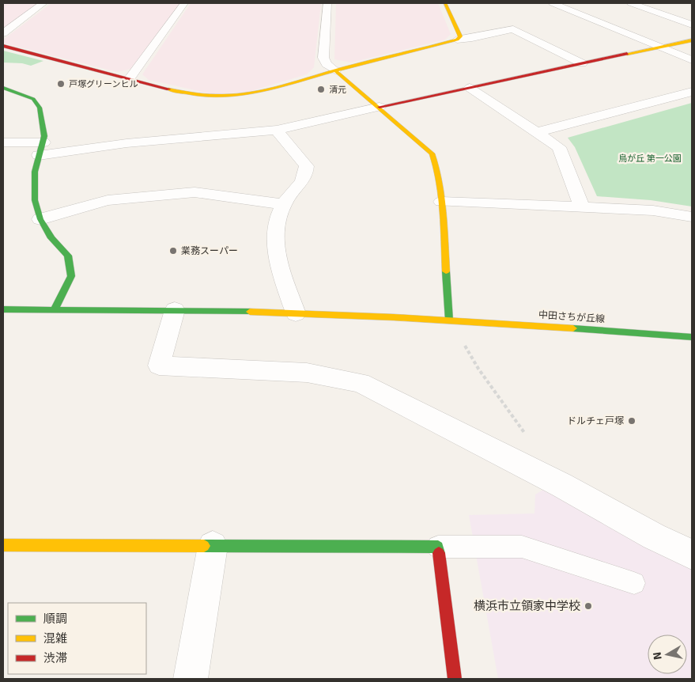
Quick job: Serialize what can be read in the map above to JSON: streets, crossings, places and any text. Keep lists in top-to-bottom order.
{
  "streets": {
    "street": ["中田さちが丘線"]
  },
  "parks": ["鳥が丘 第一公園"],
  "places": [
    "戸塚グリーンヒル",
    "清元",
    "業務スーパー",
    "ドルチェ戸塚",
    "横浜市立領家中学校"
  ],
  "legend": ["順調", "混雑", "渋滞"],
  "north": "left"
}
